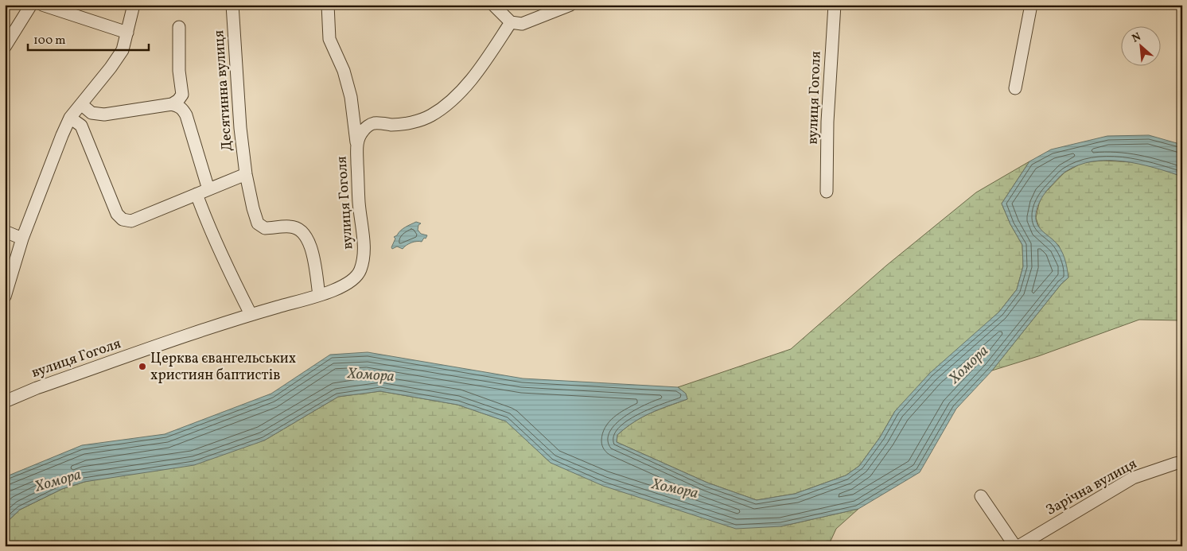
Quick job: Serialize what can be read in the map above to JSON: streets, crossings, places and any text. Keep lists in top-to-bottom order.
{
  "streets": {
    "street": ["Десятинна вулиця", "вулиця Гоголя", "Зарічна вулиця"]
  },
  "crossings": [
    ["Десятинна вулиця", "вулиця Гоголя"]
  ],
  "water": ["Хомора"],
  "places": ["Церква євангельських християн баптистів"],
  "scale_bar": "100 m",
  "north": "top left"
}
